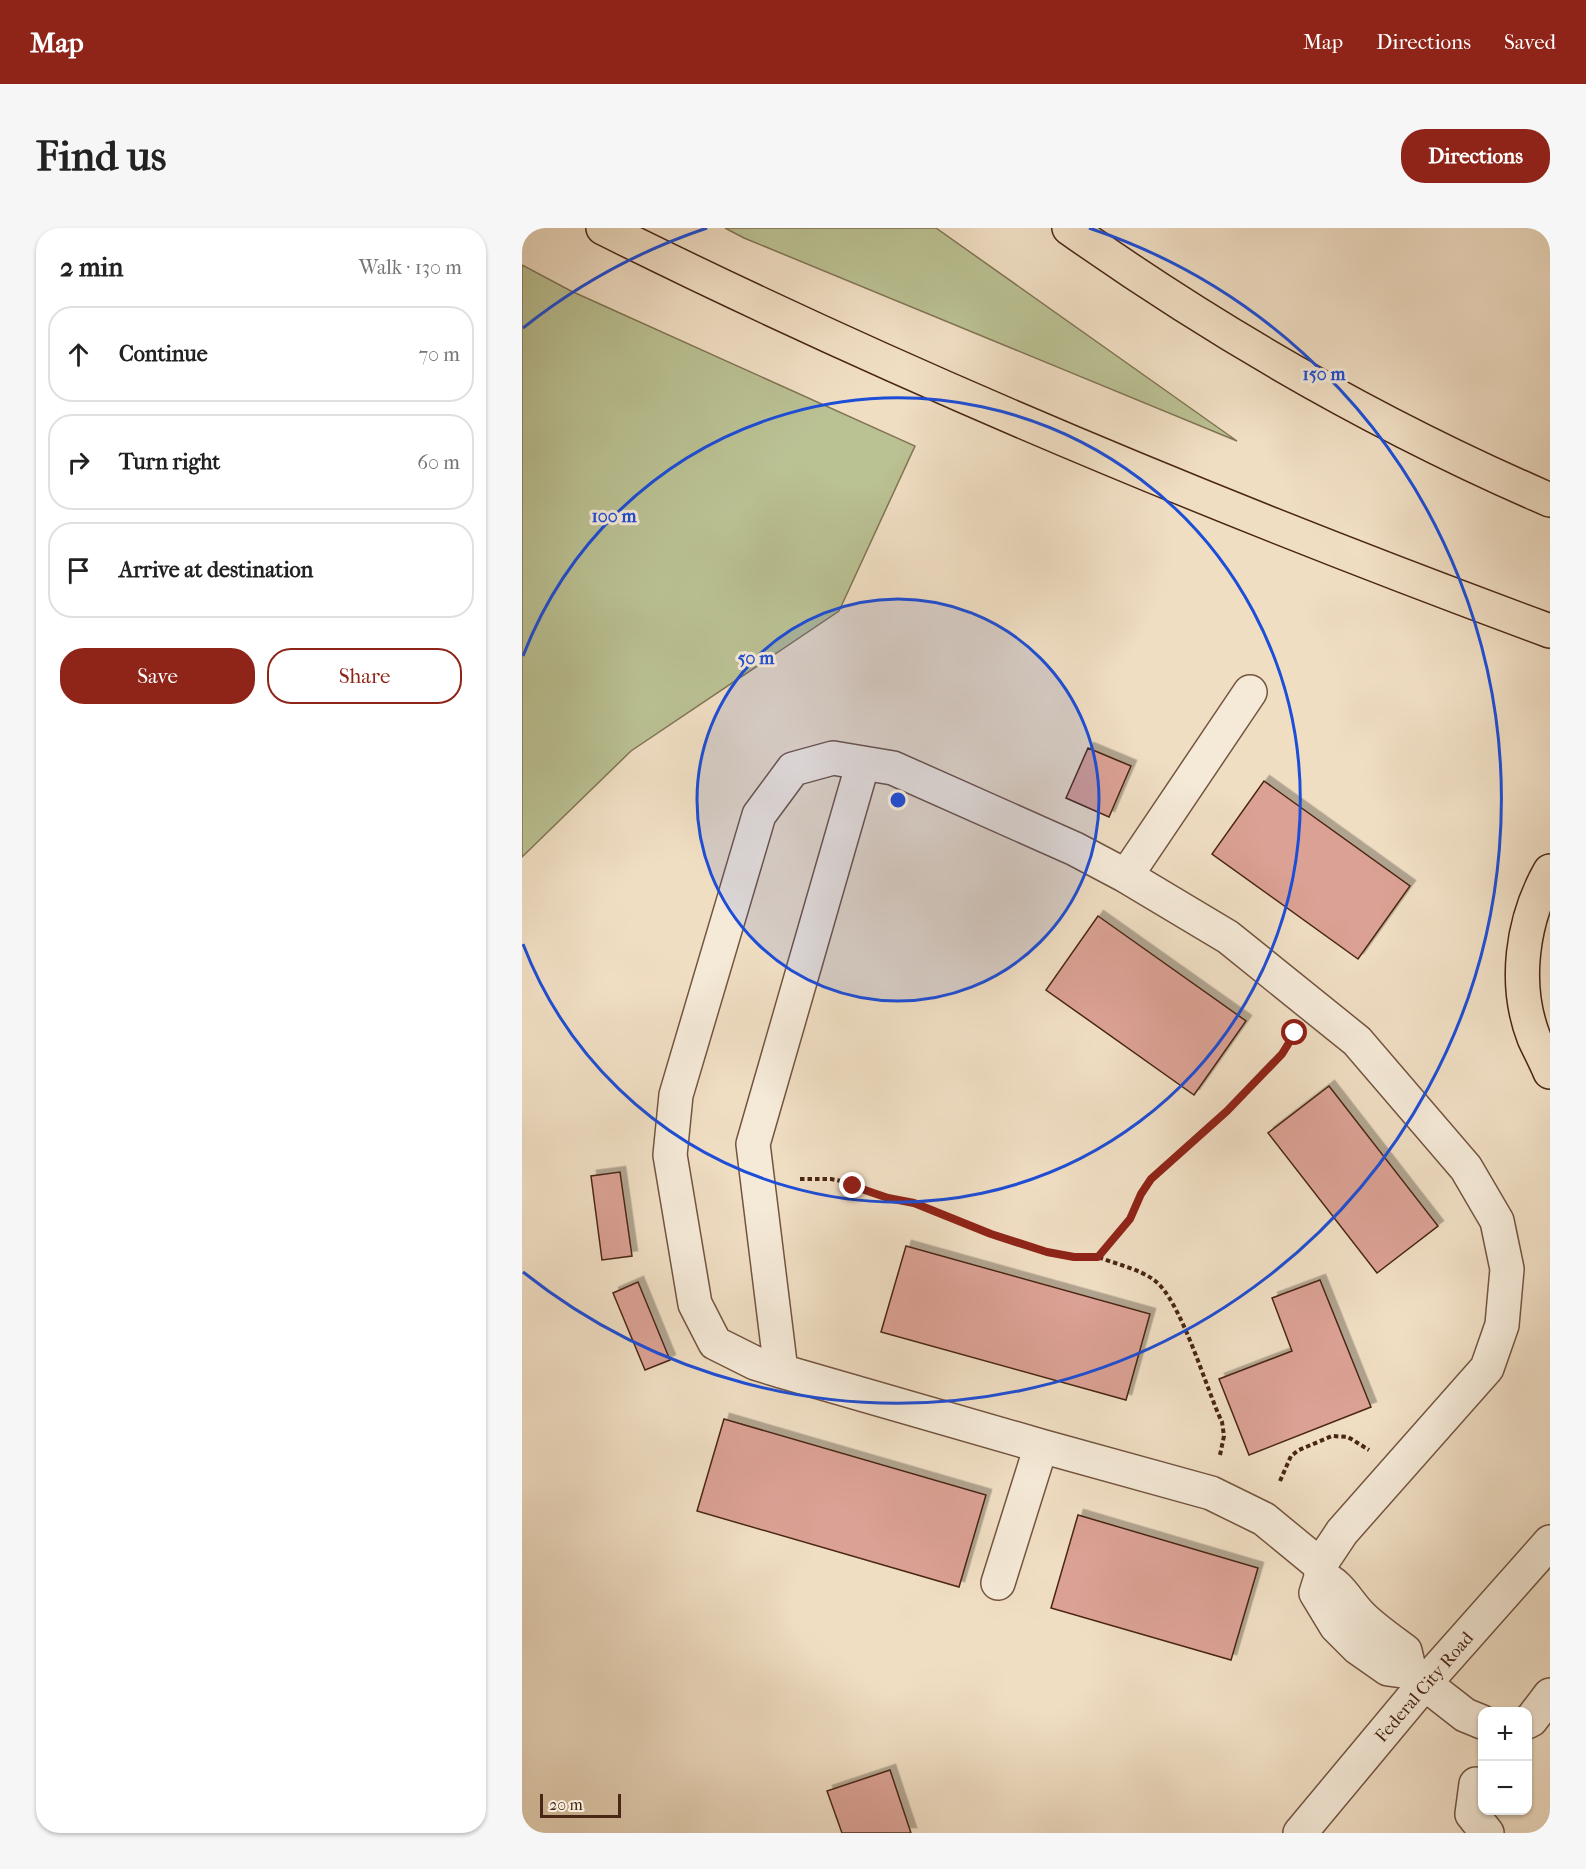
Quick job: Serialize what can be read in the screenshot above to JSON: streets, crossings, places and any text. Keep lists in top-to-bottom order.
{
  "streets": {
    "street": ["Federal City Road"]
  },
  "scale_bar": "20 m",
  "page": {
    "header": "Map",
    "nav": ["Map", "Directions", "Saved"],
    "buttons": [
      "Directions",
      ["Save", "Share"]
    ],
    "title": "Find us",
    "heading": ["2 min", "Walk · 130 m"],
    "list": [
      ["Continue", "70 m"],
      ["Turn right", "60 m"],
      "Arrive at destination"
    ],
    "map_buttons": ["+", "−"],
    "scale": "20 m"
  },
  "rings": ["150 m", "100 m", "50 m"]
}
